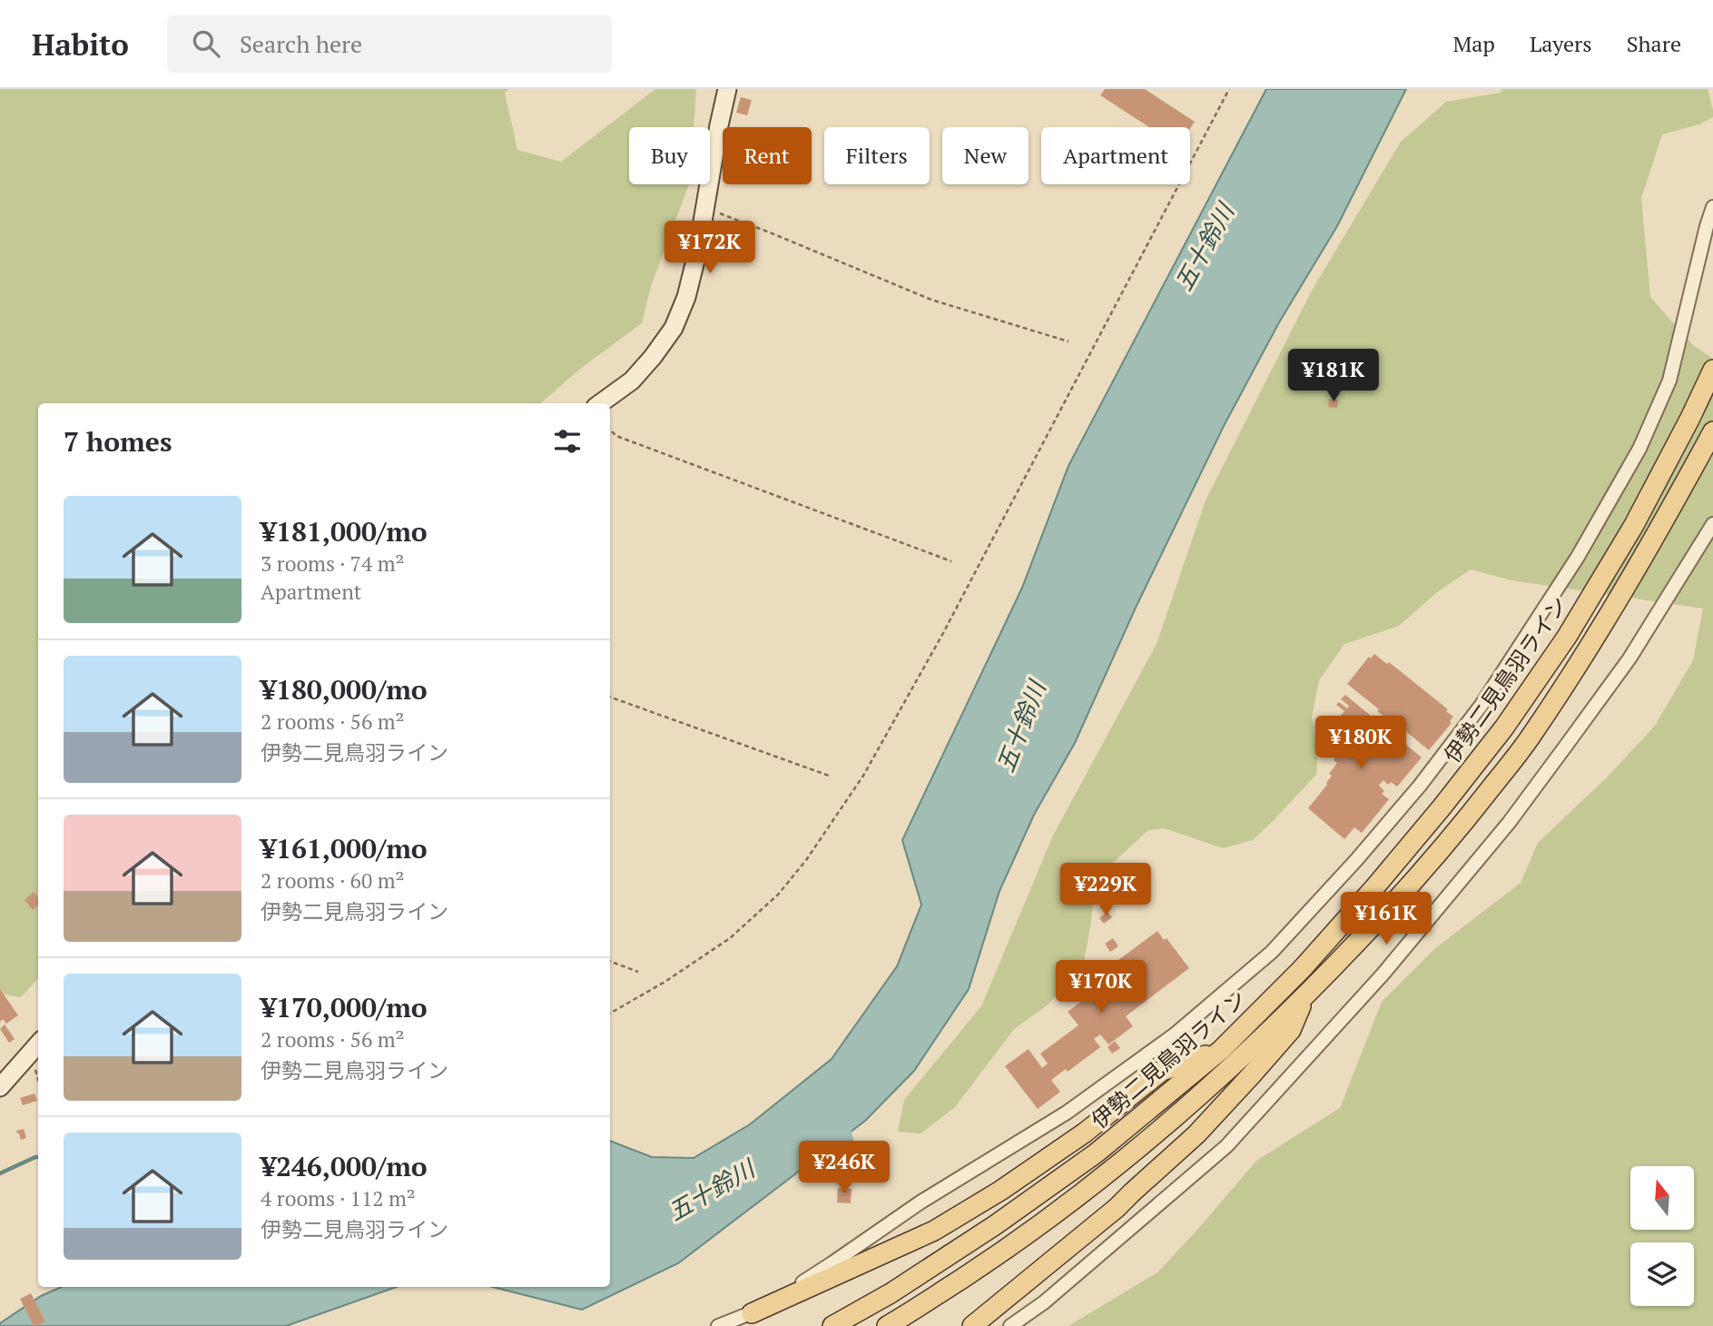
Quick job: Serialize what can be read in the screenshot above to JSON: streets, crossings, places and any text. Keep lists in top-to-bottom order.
{
  "streets": {
    "main road": ["伊勢二見鳥羽ライン"]
  },
  "water": ["五十鈴川"],
  "north": "top",
  "page": {
    "header": "Habito",
    "search": "Search here",
    "nav": ["Map", "Layers", "Share"],
    "chip": [
      "Buy",
      "Rent",
      "Filters",
      "New",
      "Apartment"
    ],
    "price": [
      "¥172K",
      "¥181K",
      "¥180K",
      "¥229K",
      "¥161K",
      "¥170K",
      "¥246K"
    ],
    "heading": "7 homes",
    "list": [
      {
        "name": "¥181,000/mo",
        "note": "3 rooms · 74 m² · Apartment"
      },
      {
        "name": "¥180,000/mo",
        "note": "2 rooms · 56 m² · 伊勢二見鳥羽ライン"
      },
      {
        "name": "¥161,000/mo",
        "note": "2 rooms · 60 m² · 伊勢二見鳥羽ライン"
      },
      {
        "name": "¥170,000/mo",
        "note": "2 rooms · 56 m² · 伊勢二見鳥羽ライン"
      },
      {
        "name": "¥246,000/mo",
        "note": "4 rooms · 112 m² · 伊勢二見鳥羽ライン"
      }
    ]
  }
}
